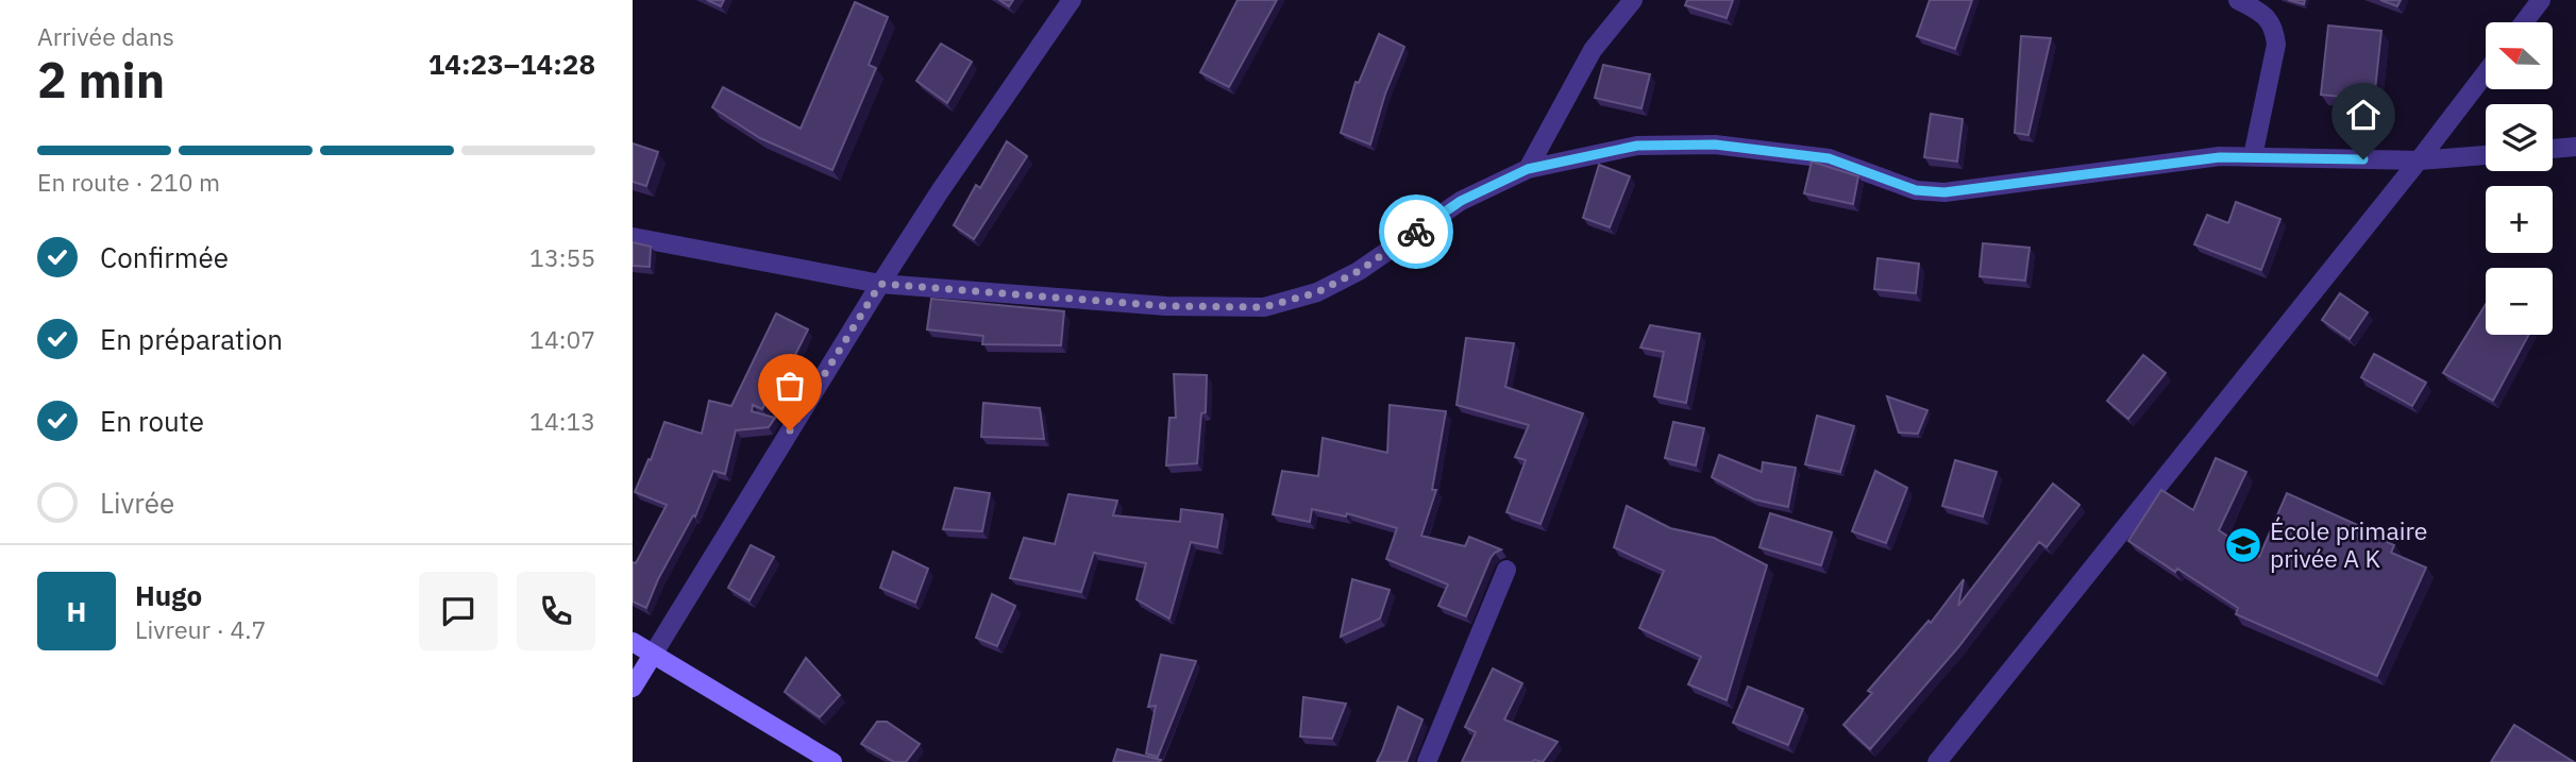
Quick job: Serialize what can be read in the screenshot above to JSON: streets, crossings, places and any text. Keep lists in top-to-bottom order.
{
  "places": {
    "school or university": ["École primaire privée A K"]
  },
  "north": "left",
  "page": {
    "heading": ["2 min", "Arrivée dans", "14:23–14:28"],
    "panel": ["Hugo", "Livreur · 4.7"],
    "map_buttons": ["+", "−"],
    "bar": "En route · 210 m",
    "list": [
      ["Confirmée", "13:55"],
      ["En préparation", "14:07"],
      ["En route", "14:13"],
      "Livrée"
    ],
    "round": "H"
  }
}
